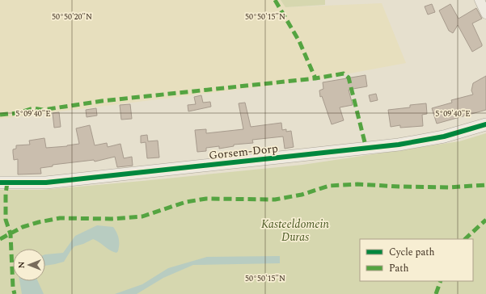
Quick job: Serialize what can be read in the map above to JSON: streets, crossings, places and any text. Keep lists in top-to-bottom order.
{
  "streets": {
    "street": ["Gorsem-Dorp"]
  },
  "parks": ["Kasteeldomein Duras"],
  "legend": ["Cycle path", "Path"],
  "north": "left",
  "coordinates": ["50°50'20\"N", "50°50'15\"N", "5°09'40\"E"]
}
